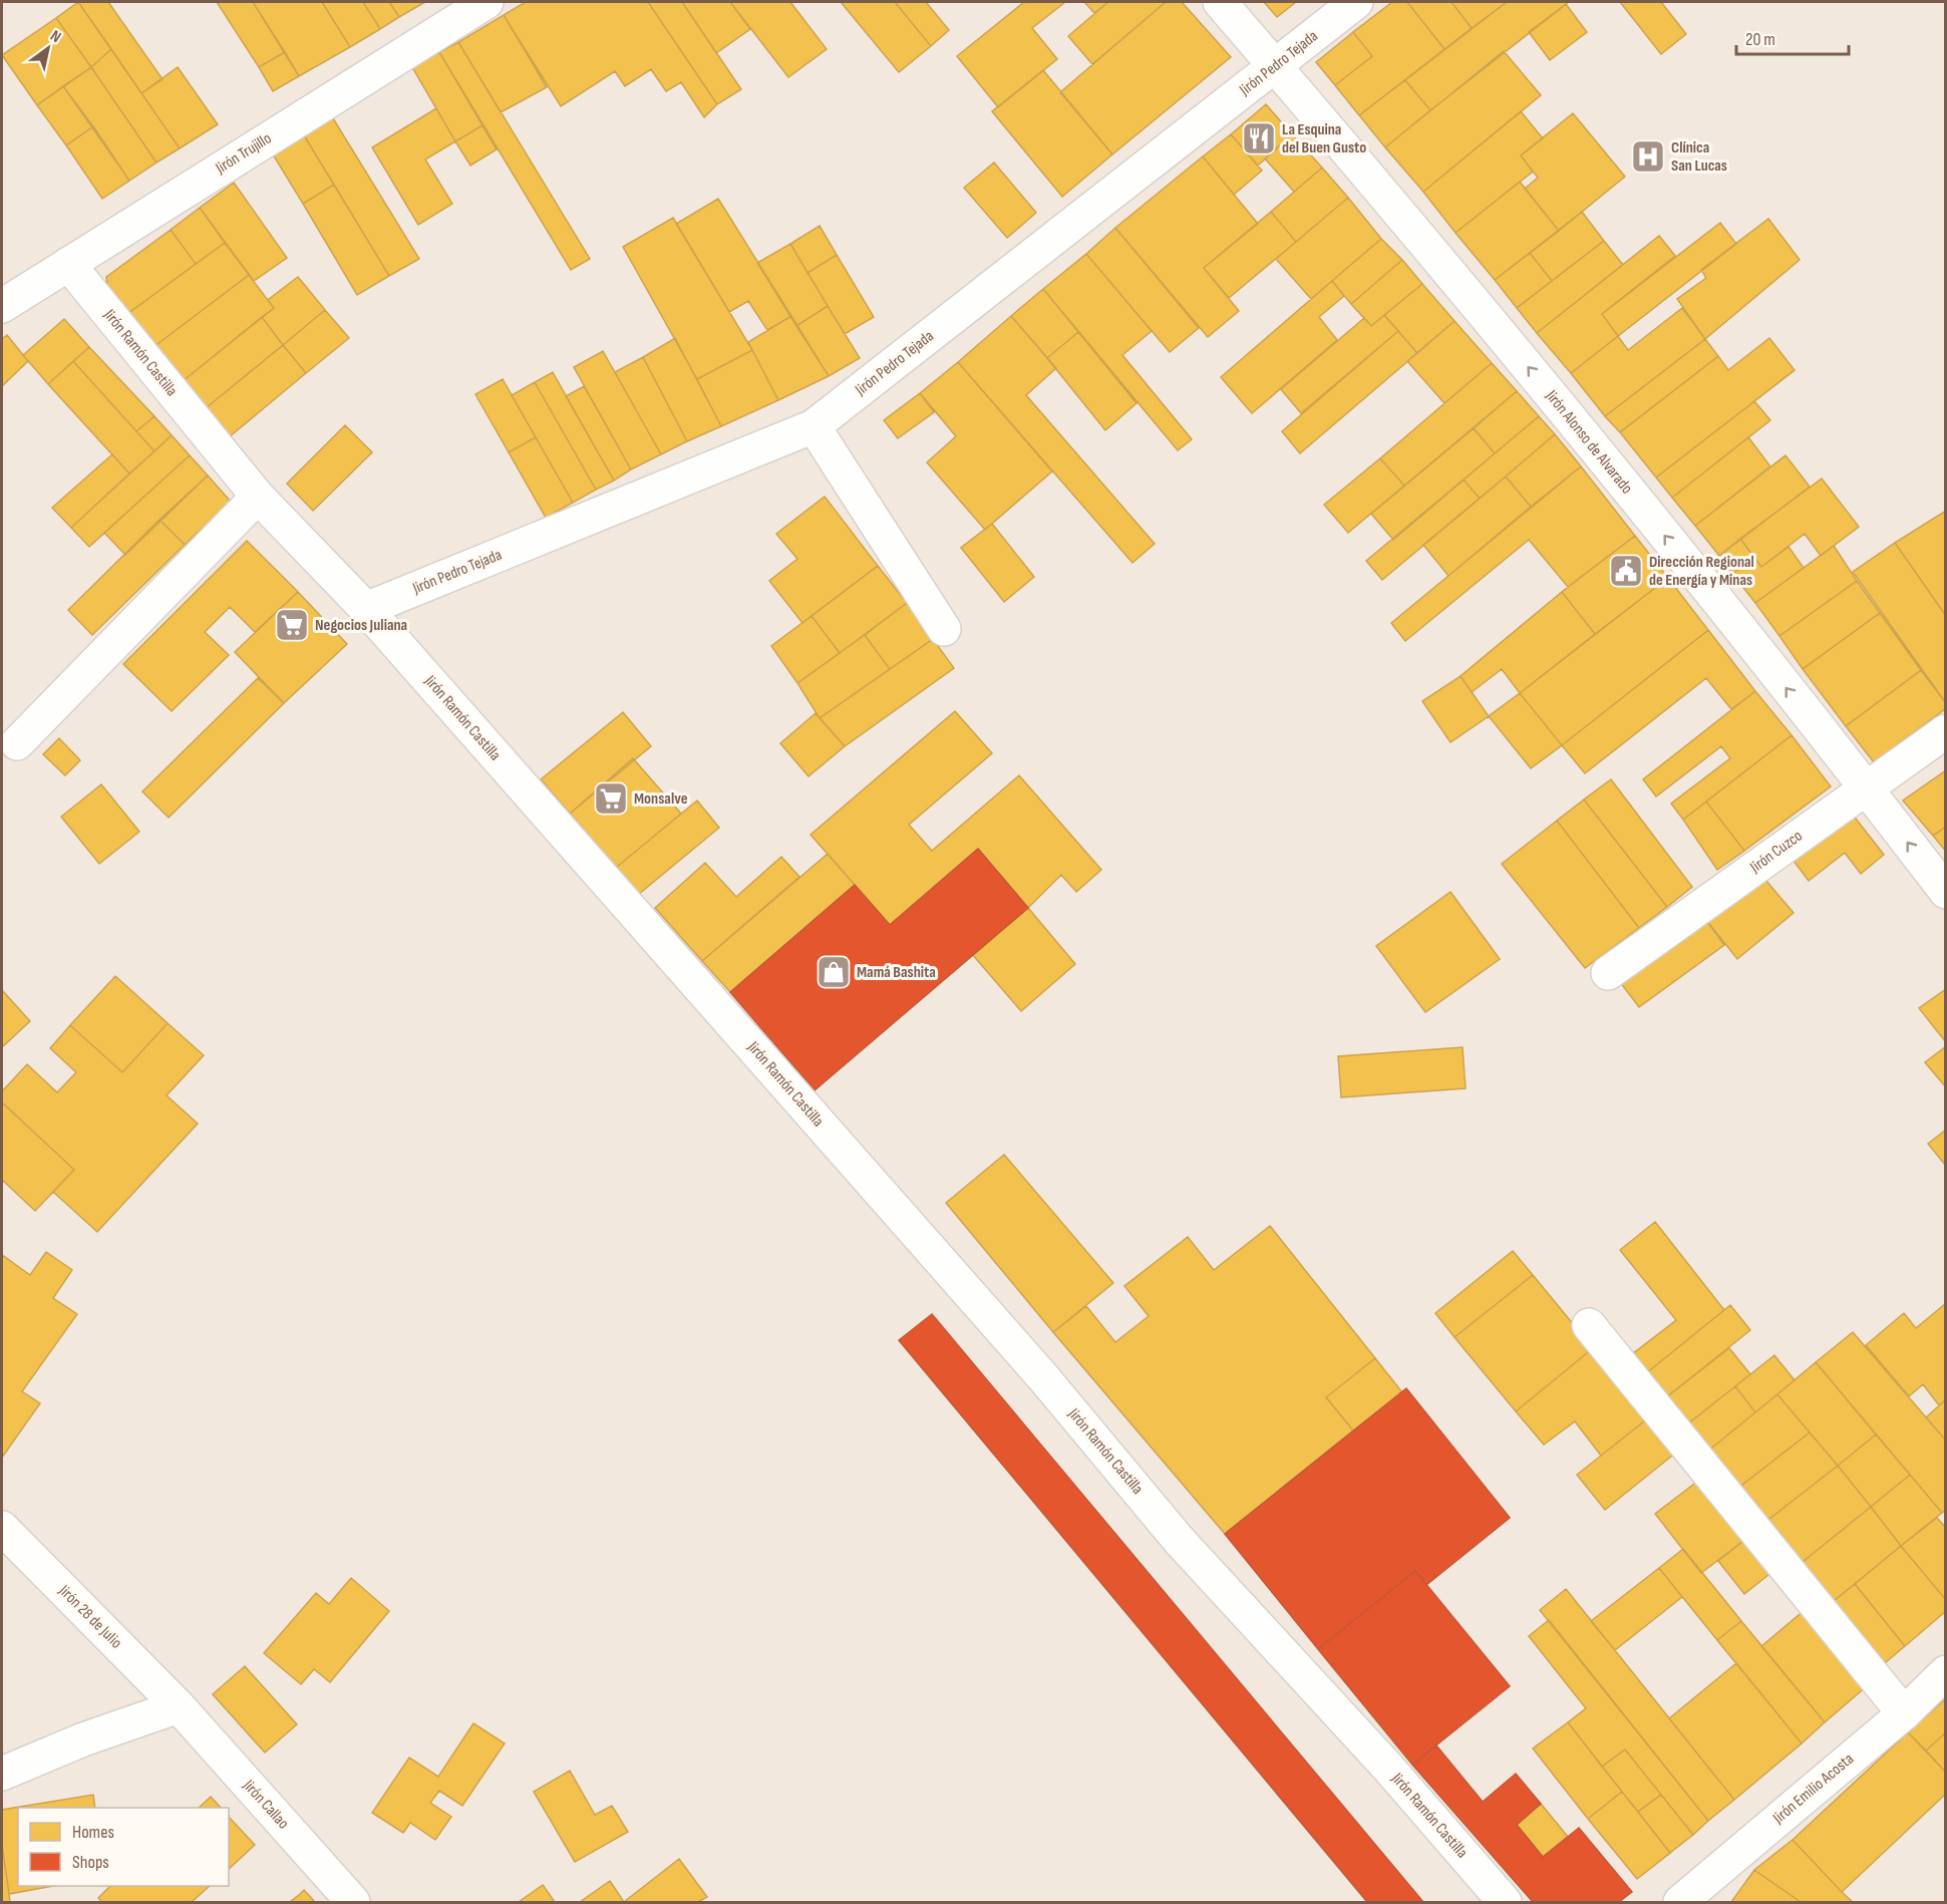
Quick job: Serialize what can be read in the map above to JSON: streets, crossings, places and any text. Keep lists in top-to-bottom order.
{
  "streets": {
    "street": [
      "Jirón Pedro Tejada",
      "Jirón Trujillo",
      "Jirón Ramón Castilla",
      "Jirón Alonso de Alvarado",
      "Jirón Cuzco",
      "Jirón 28 de Julio",
      "Jirón Emilio Acosta",
      "Jirón Callao"
    ]
  },
  "crossings": [
    ["Jirón Pedro Tejada", "Jirón Ramón Castilla"],
    ["Jirón Pedro Tejada", "Jirón Alonso de Alvarado"],
    ["Jirón Trujillo", "Jirón Ramón Castilla"],
    ["Jirón Alonso de Alvarado", "Jirón Cuzco"],
    ["Jirón 28 de Julio", "Jirón Callao"]
  ],
  "one_way": ["Jirón Alonso de Alvarado"],
  "places": {
    "restaurant": ["La Esquina del Buen Gusto"],
    "hospital": ["Clínica San Lucas"],
    "public building": ["Dirección Regional de Energía y Minas"],
    "supermarket": ["Negocios Juliana", "Monsalve"],
    "shop": ["Mamá Bashita"]
  },
  "legend": ["Homes", "Shops"],
  "scale_bar": "20 m",
  "north": "top right"
}
